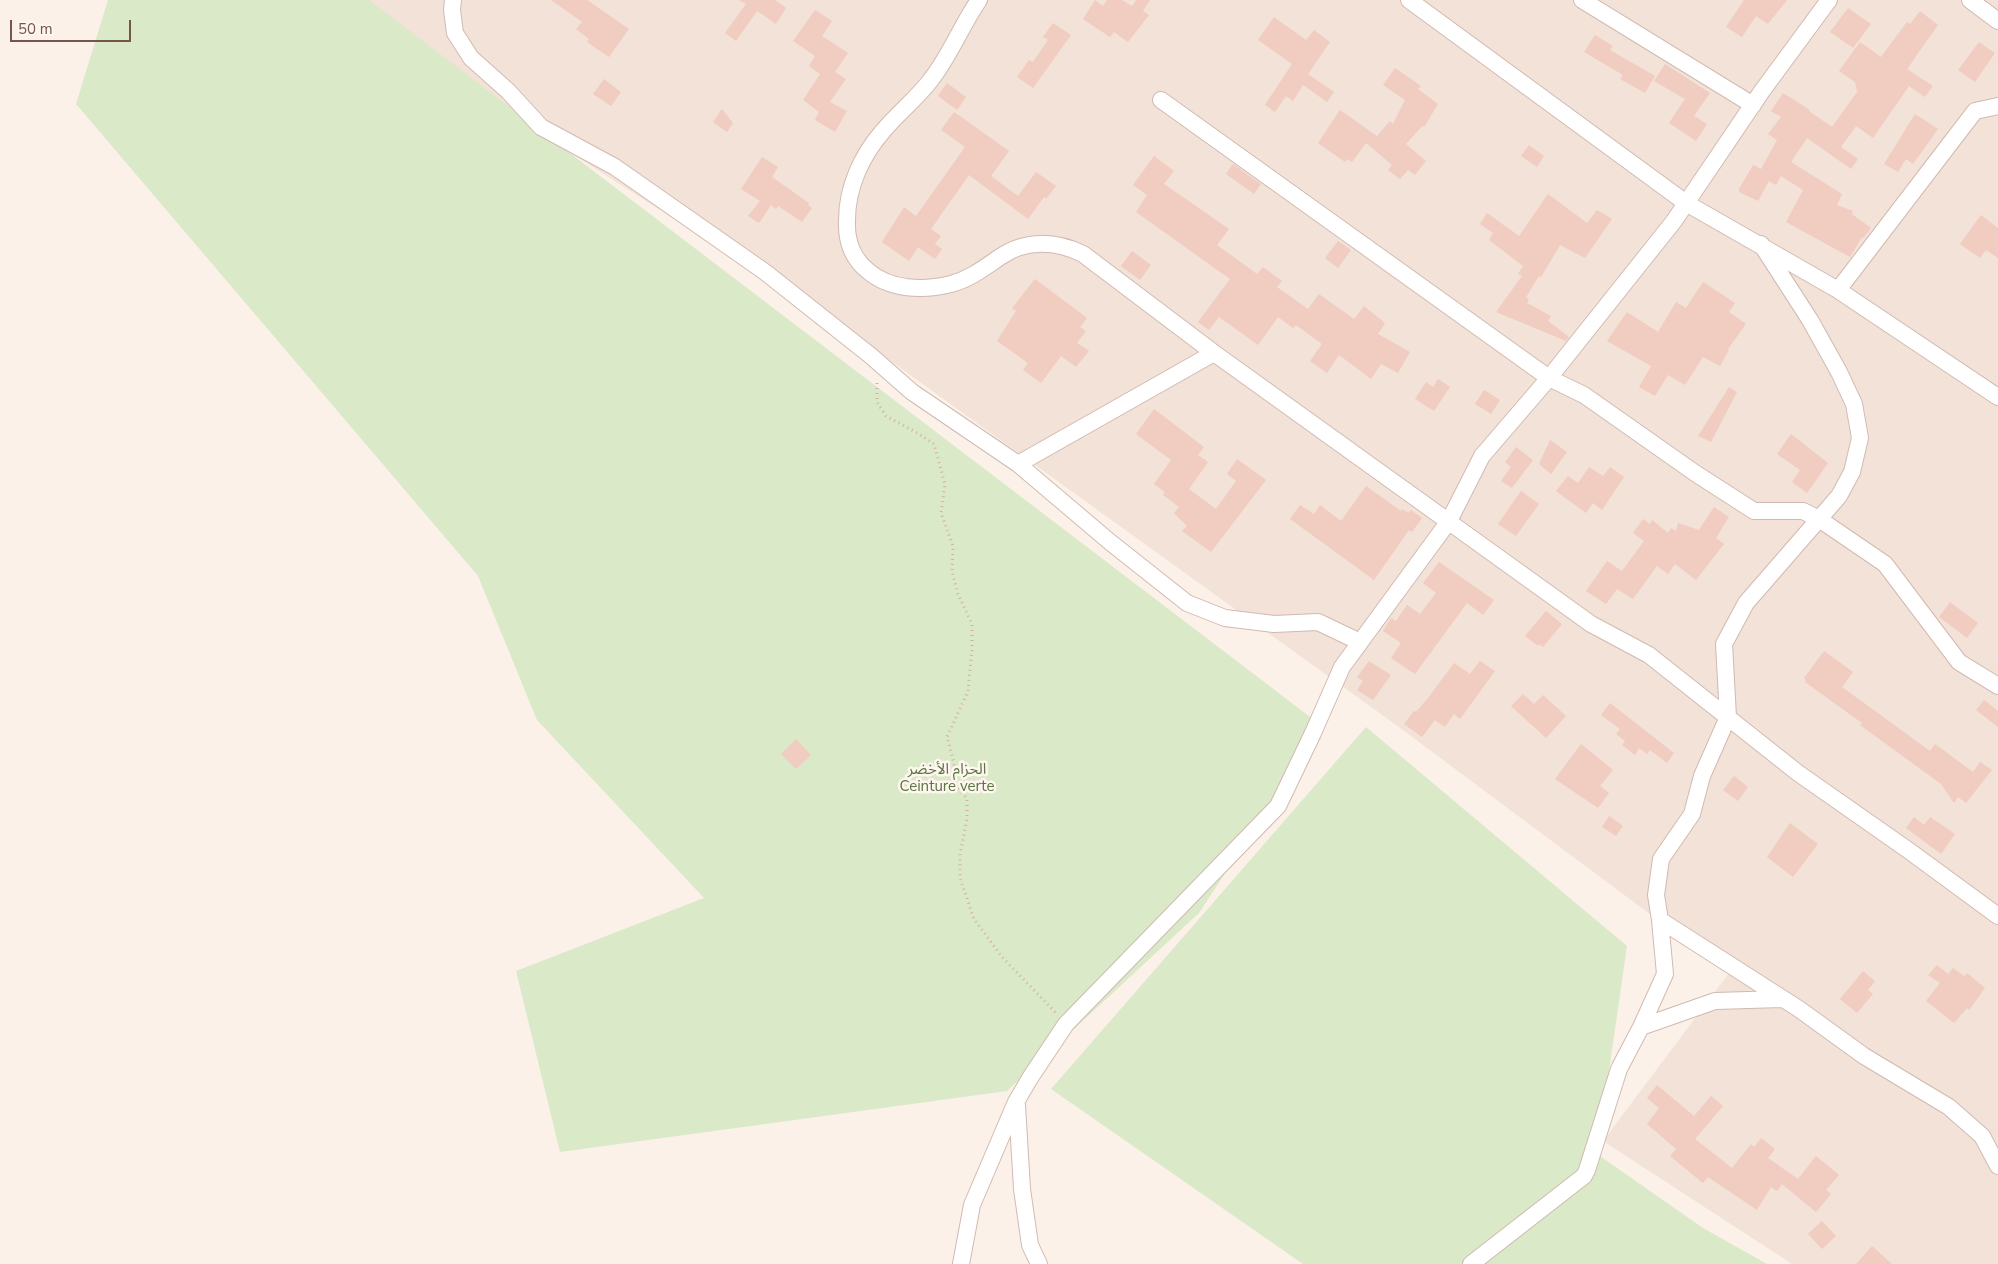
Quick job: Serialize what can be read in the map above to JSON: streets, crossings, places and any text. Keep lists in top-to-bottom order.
{
  "parks": ["الحزام الأخضر Ceinture verte"],
  "scale_bar": "50 m"
}
